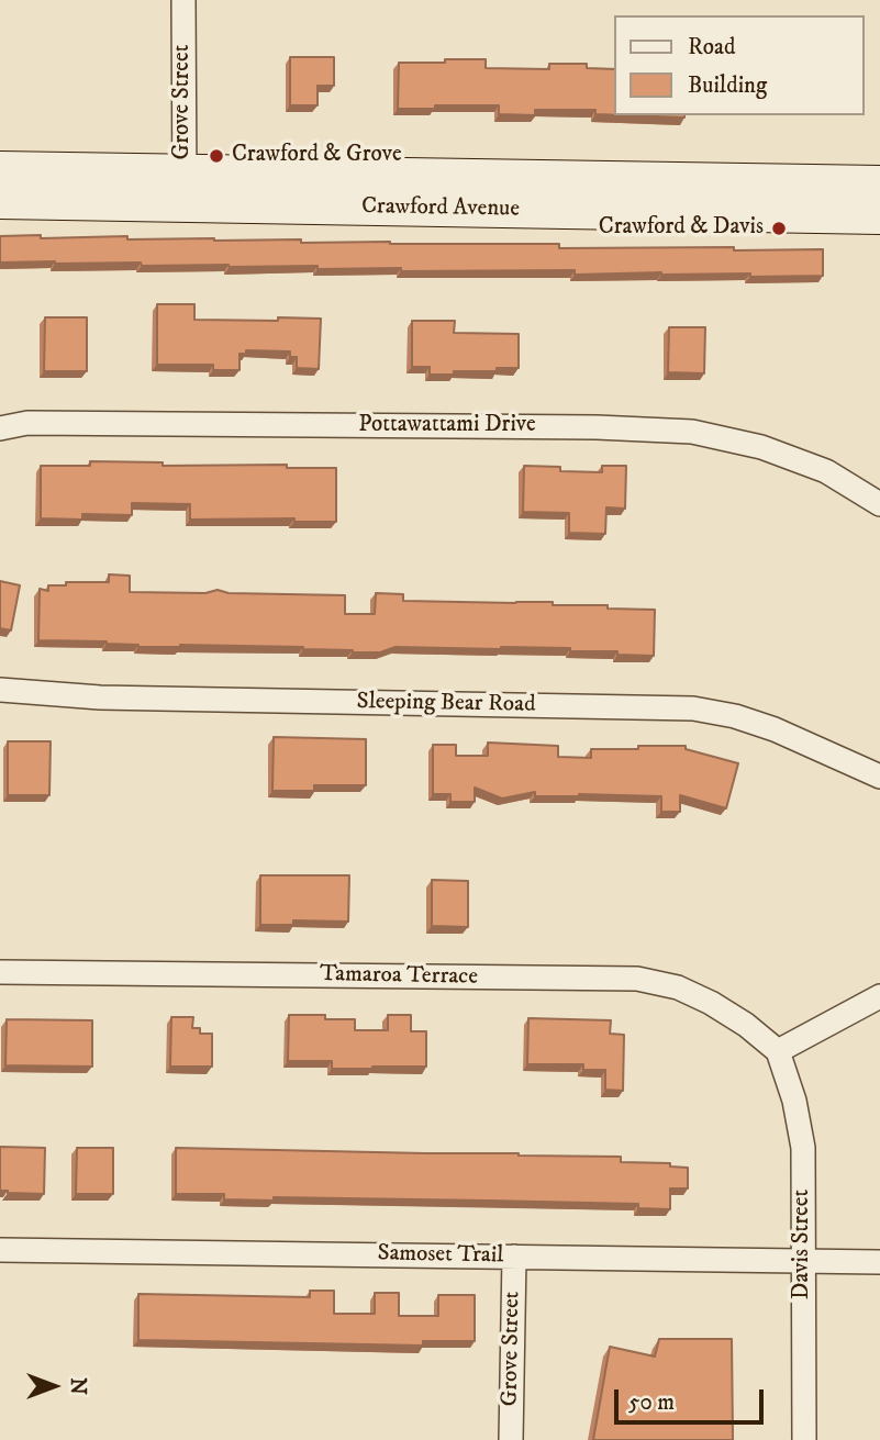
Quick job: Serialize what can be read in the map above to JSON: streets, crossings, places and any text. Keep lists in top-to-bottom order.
{
  "streets": {
    "main road": ["Crawford Avenue"],
    "street": [
      "Grove Street",
      "Pottawattami Drive",
      "Sleeping Bear Road",
      "Tamaroa Terrace",
      "Davis Street",
      "Samoset Trail"
    ]
  },
  "crossings": [
    ["Grove Street", "Crawford Avenue"],
    ["Grove Street", "Samoset Trail"],
    ["Tamaroa Terrace", "Davis Street"],
    ["Davis Street", "Samoset Trail"]
  ],
  "places": ["Crawford & Grove", "Crawford & Davis"],
  "legend": ["Road", "Building"],
  "scale_bar": "50 m",
  "north": "right"
}
